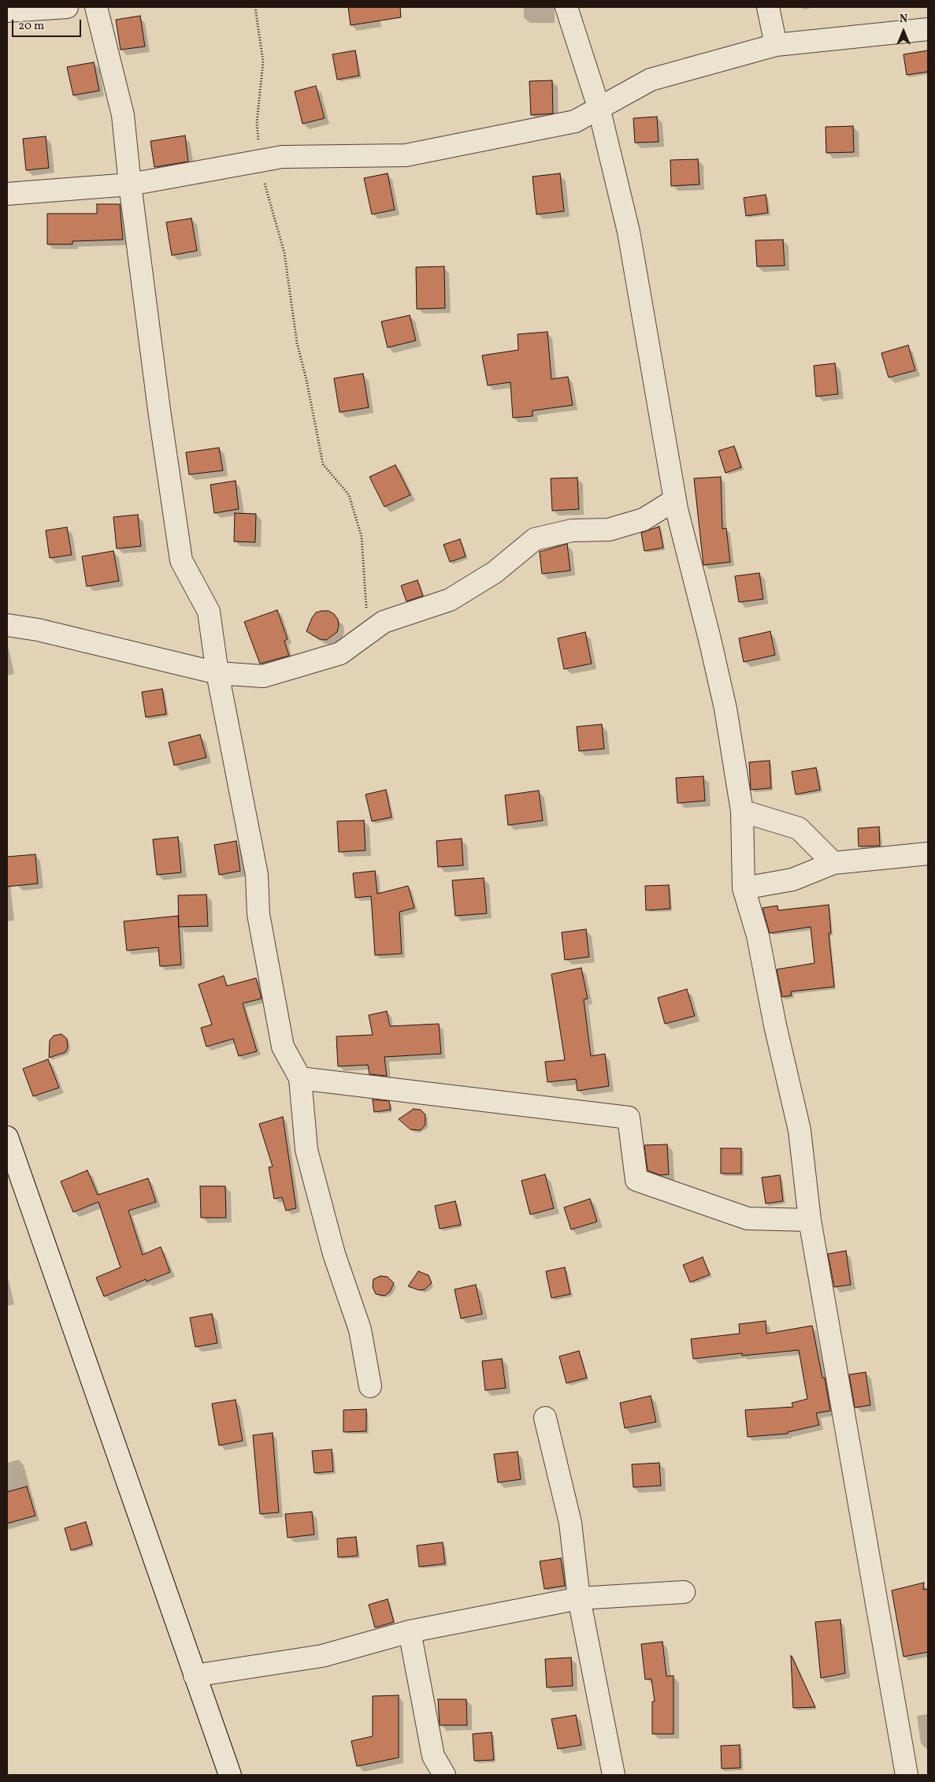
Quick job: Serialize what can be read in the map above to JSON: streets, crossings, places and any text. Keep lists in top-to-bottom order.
{
  "scale_bar": "20 m",
  "north": "top"
}
